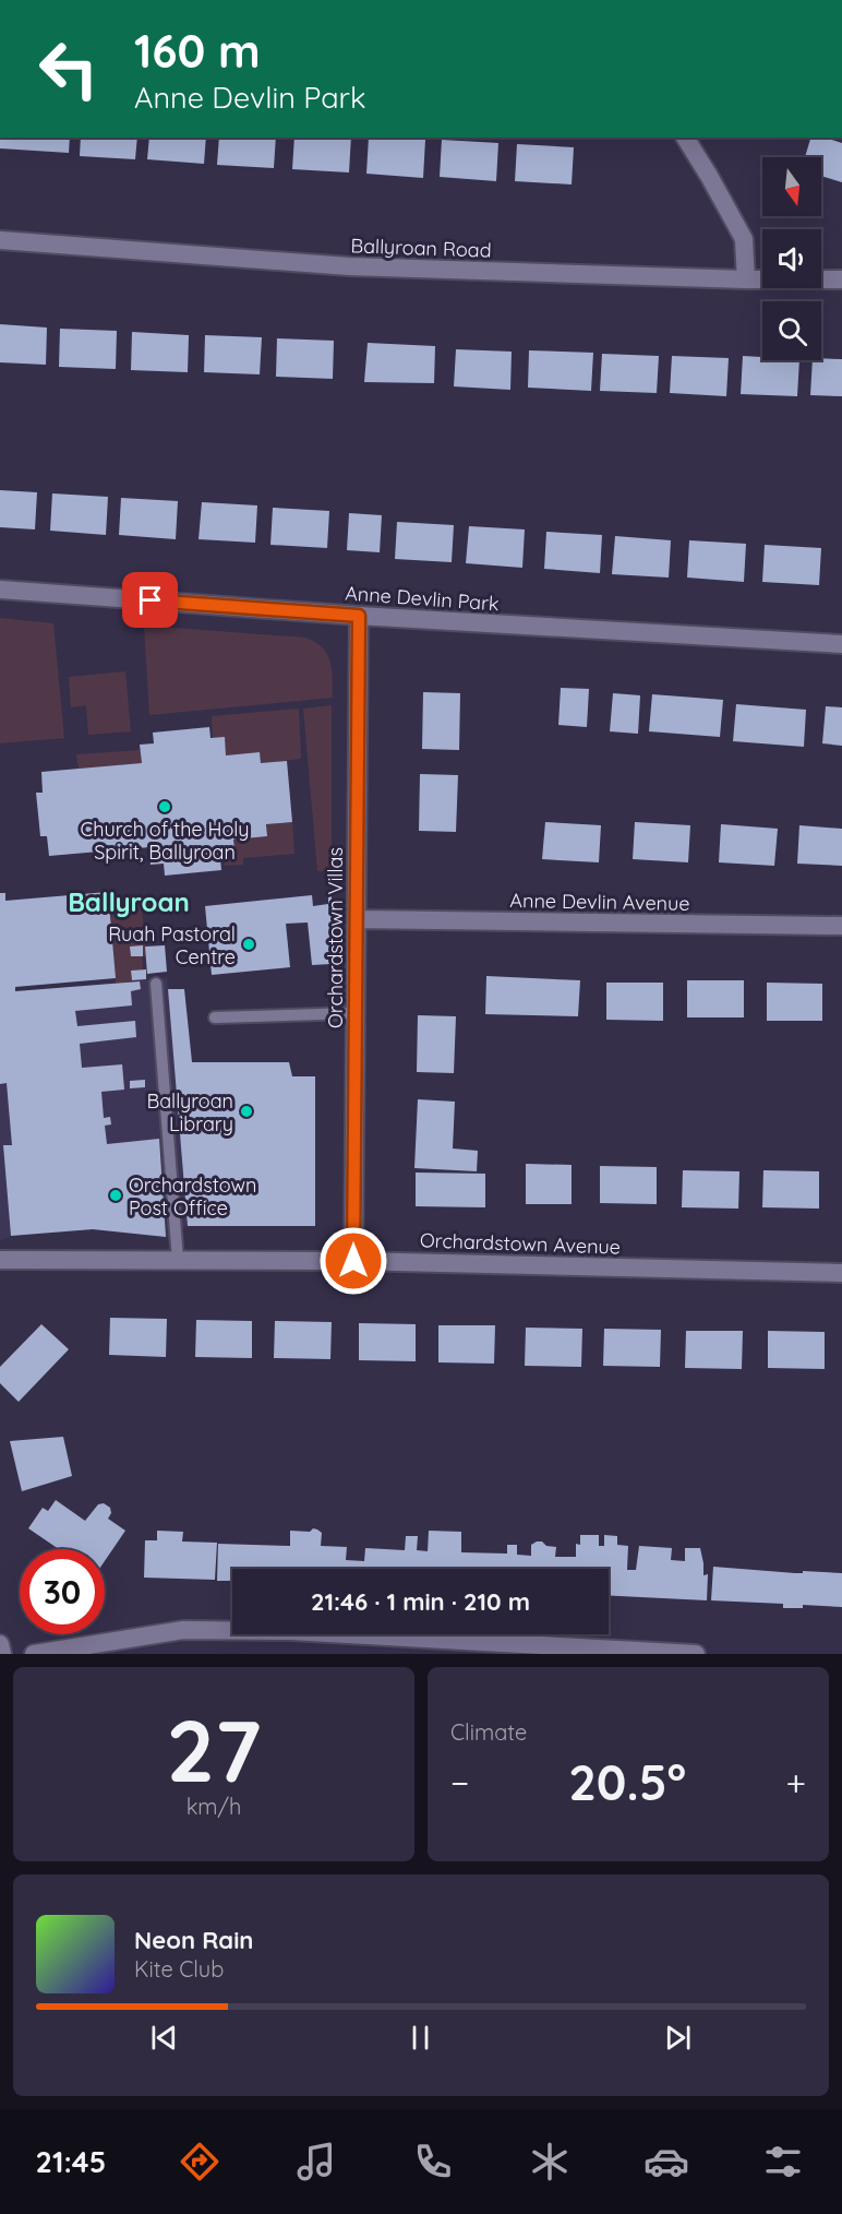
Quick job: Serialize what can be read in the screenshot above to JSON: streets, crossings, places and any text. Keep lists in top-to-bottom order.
{
  "streets": {
    "street": [
      "Ballyroan Road",
      "Anne Devlin Park",
      "Anne Devlin Avenue",
      "Orchardstown Villas",
      "Orchardstown Avenue"
    ]
  },
  "crossings": [
    ["Anne Devlin Park", "Orchardstown Villas"],
    ["Anne Devlin Avenue", "Orchardstown Villas"],
    ["Orchardstown Villas", "Orchardstown Avenue"]
  ],
  "districts": ["Ballyroan"],
  "places": [
    "Church of the Holy Spirit, Ballyroan",
    "Ruah Pastoral Centre",
    "Ballyroan Library",
    "Orchardstown Post Office"
  ],
  "north": "bottom",
  "page": {
    "turn": ["160 m", "Anne Devlin Park"],
    "limit": "30",
    "trip": "21:46 · 1 min · 210 m",
    "tile": [
      ["27", "km/h"],
      "Climate"
    ],
    "heat": ["−", "20.5°", "+"],
    "song": ["Neon Rain", "Kite Club"],
    "tabs": "21:45"
  }
}
